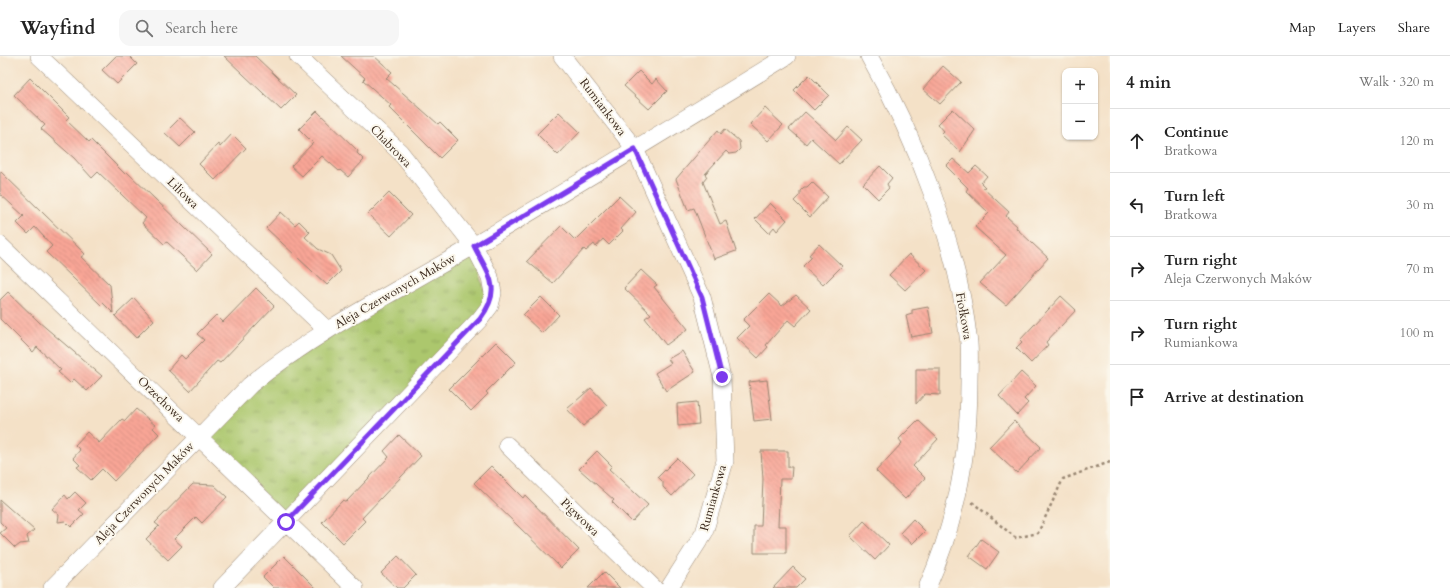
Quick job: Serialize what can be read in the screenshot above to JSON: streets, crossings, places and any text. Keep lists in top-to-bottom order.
{
  "streets": {
    "street": [
      "Rumiankowa",
      "Chabrowa",
      "Liliowa",
      "Aleja Czerwonych Maków",
      "Fiołkowa",
      "Orzechowa",
      "Pigwowa"
    ]
  },
  "crossings": [
    ["Rumiankowa", "Aleja Czerwonych Maków"],
    ["Chabrowa", "Aleja Czerwonych Maków"],
    ["Chabrowa", "Orzechowa"],
    ["Liliowa", "Aleja Czerwonych Maków"],
    ["Aleja Czerwonych Maków", "Orzechowa"]
  ],
  "page": {
    "header": "Wayfind",
    "search": "Search here",
    "nav": ["Map", "Layers", "Share"],
    "heading": ["4 min", "Walk · 320 m"],
    "map_buttons": ["+", "−"],
    "list": [
      ["Continue", "Bratkowa", "120 m"],
      ["Turn left", "Bratkowa", "30 m"],
      ["Turn right", "Aleja Czerwonych Maków", "70 m"],
      ["Turn right", "Rumiankowa", "100 m"],
      "Arrive at destination"
    ]
  }
}
